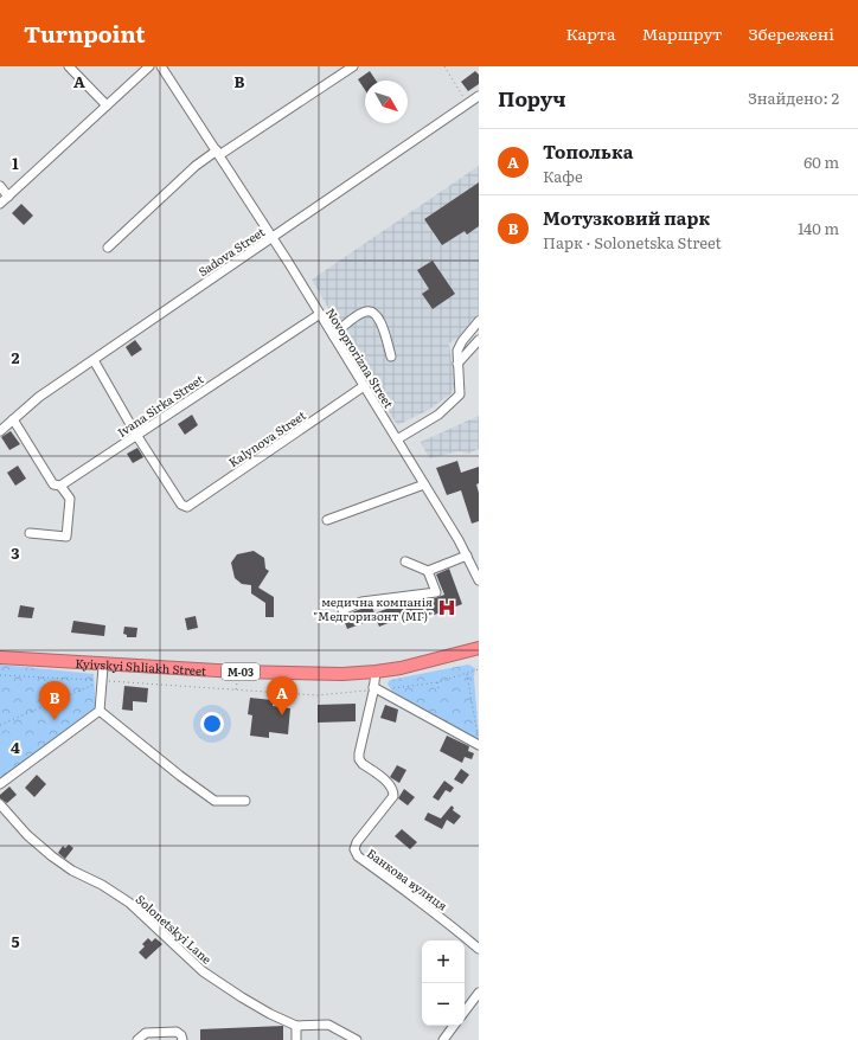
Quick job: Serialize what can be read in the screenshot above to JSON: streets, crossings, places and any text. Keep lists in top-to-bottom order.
{
  "streets": {
    "highway": ["Kyivskyi Shliakh Street", "М-03"],
    "street": [
      "Sadova Street",
      "Novoprorizna Street",
      "Ivana Sirka Street",
      "Kalynova Street",
      "Банкова вулиця",
      "Solonetskyi Lane"
    ]
  },
  "crossings": [
    ["Sadova Street", "Novoprorizna Street"],
    ["Novoprorizna Street", "Ivana Sirka Street"],
    ["Novoprorizna Street", "Kalynova Street"],
    ["Ivana Sirka Street", "Kalynova Street"],
    ["Kyivskyi Shliakh Street", "Банкова вулиця"]
  ],
  "places": {
    "hospital": ["медична компанія \"Медгоризонт (МГ)\""]
  },
  "north": "bottom right",
  "page": {
    "header": "Turnpoint",
    "nav": ["Карта", "Маршрут", "Збережені"],
    "heading": ["Поруч", "Знайдено: 2"],
    "list": [
      {
        "mark": "A",
        "name": "Тополька",
        "note": "Кафе",
        "value": "60 m"
      },
      {
        "mark": "B",
        "name": "Мотузковий парк",
        "note": "Парк · Solonetska Street",
        "value": "140 m"
      }
    ],
    "pins": ["A", "B"],
    "map_buttons": ["+", "−"]
  },
  "grid": {
    "columns": ["A", "B"],
    "rows": [
      "1",
      "2",
      "3",
      "4",
      "5"
    ]
  }
}
